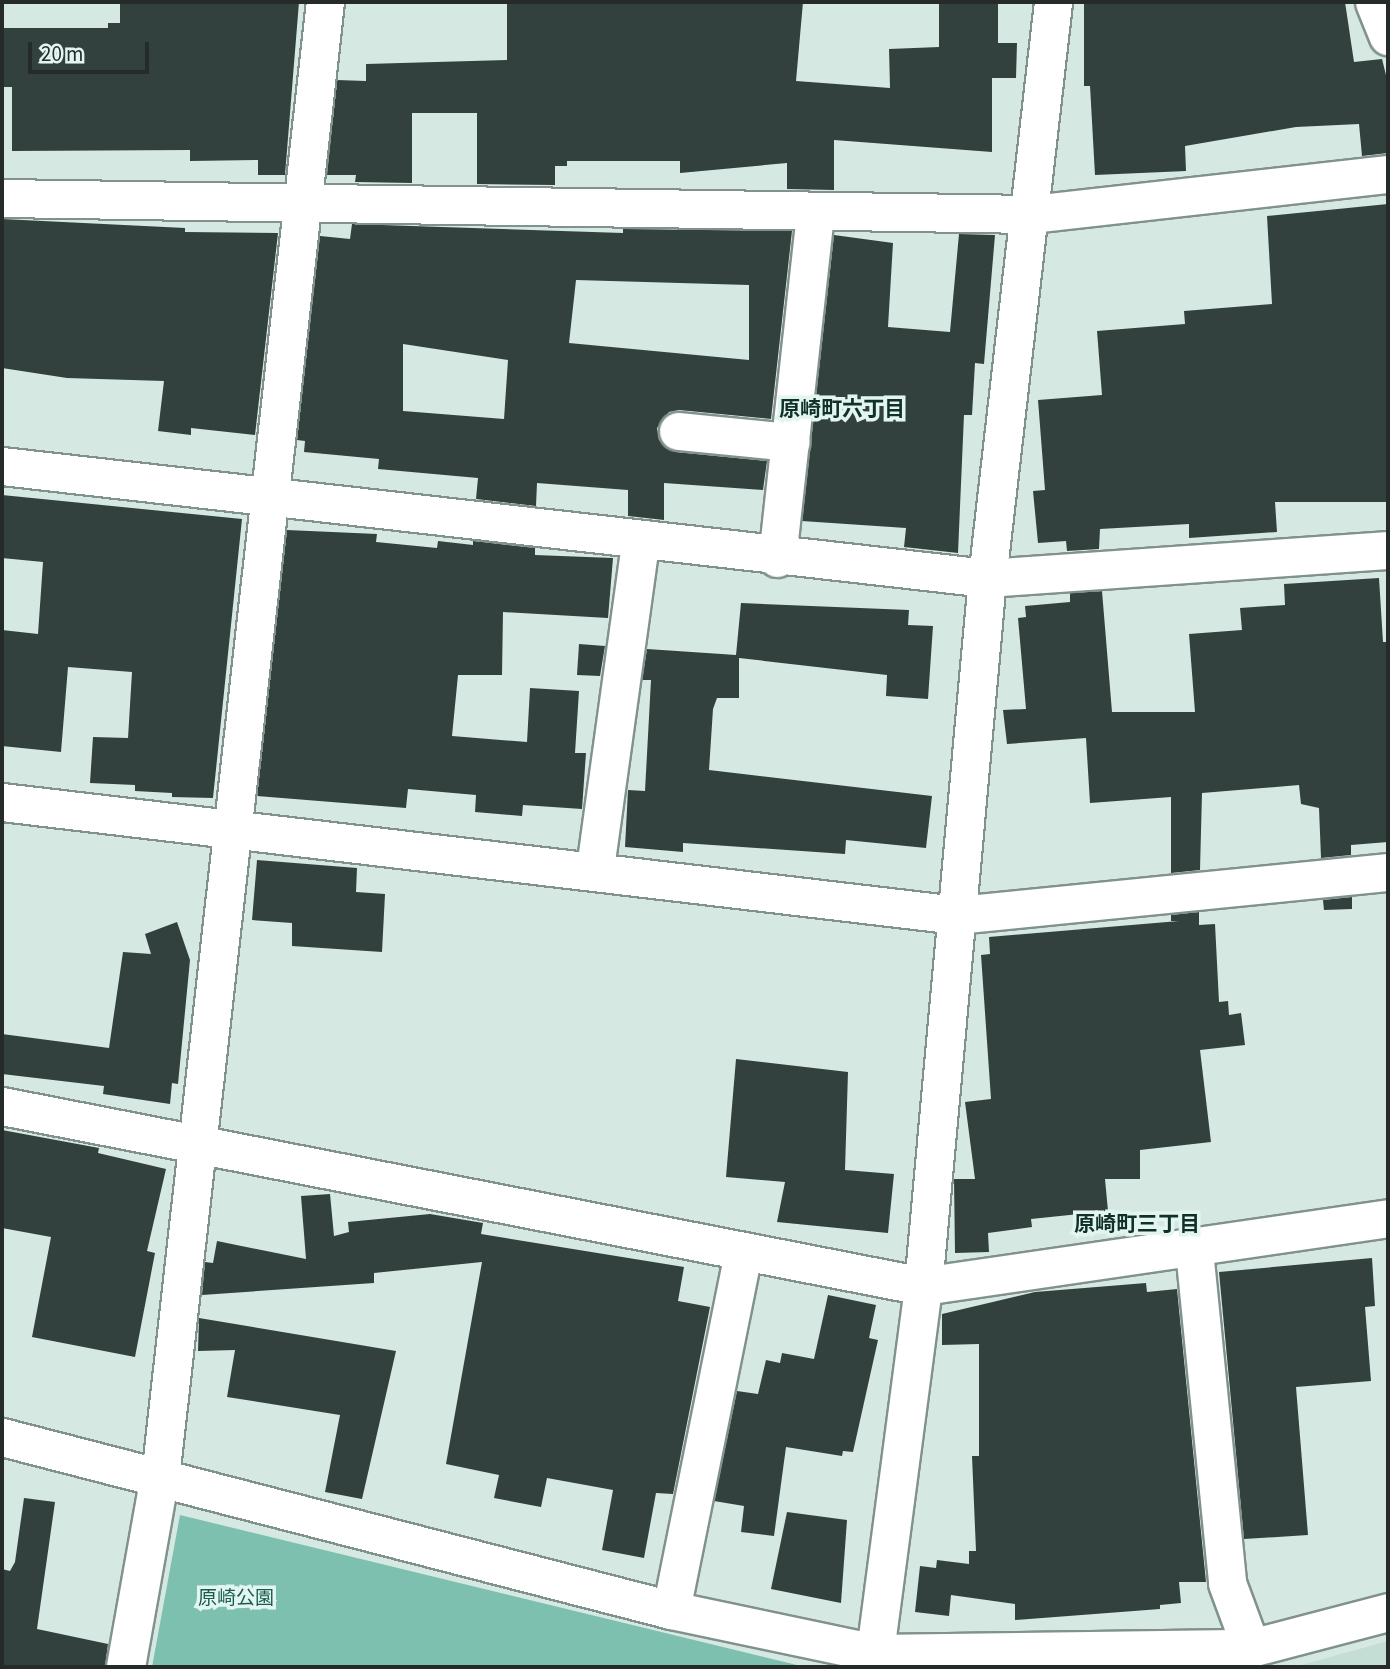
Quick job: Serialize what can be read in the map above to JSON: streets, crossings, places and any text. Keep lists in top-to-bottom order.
{
  "districts": ["原崎町六丁目", "原崎町三丁目"],
  "parks": ["原崎公園"],
  "scale_bar": "20 m"
}
